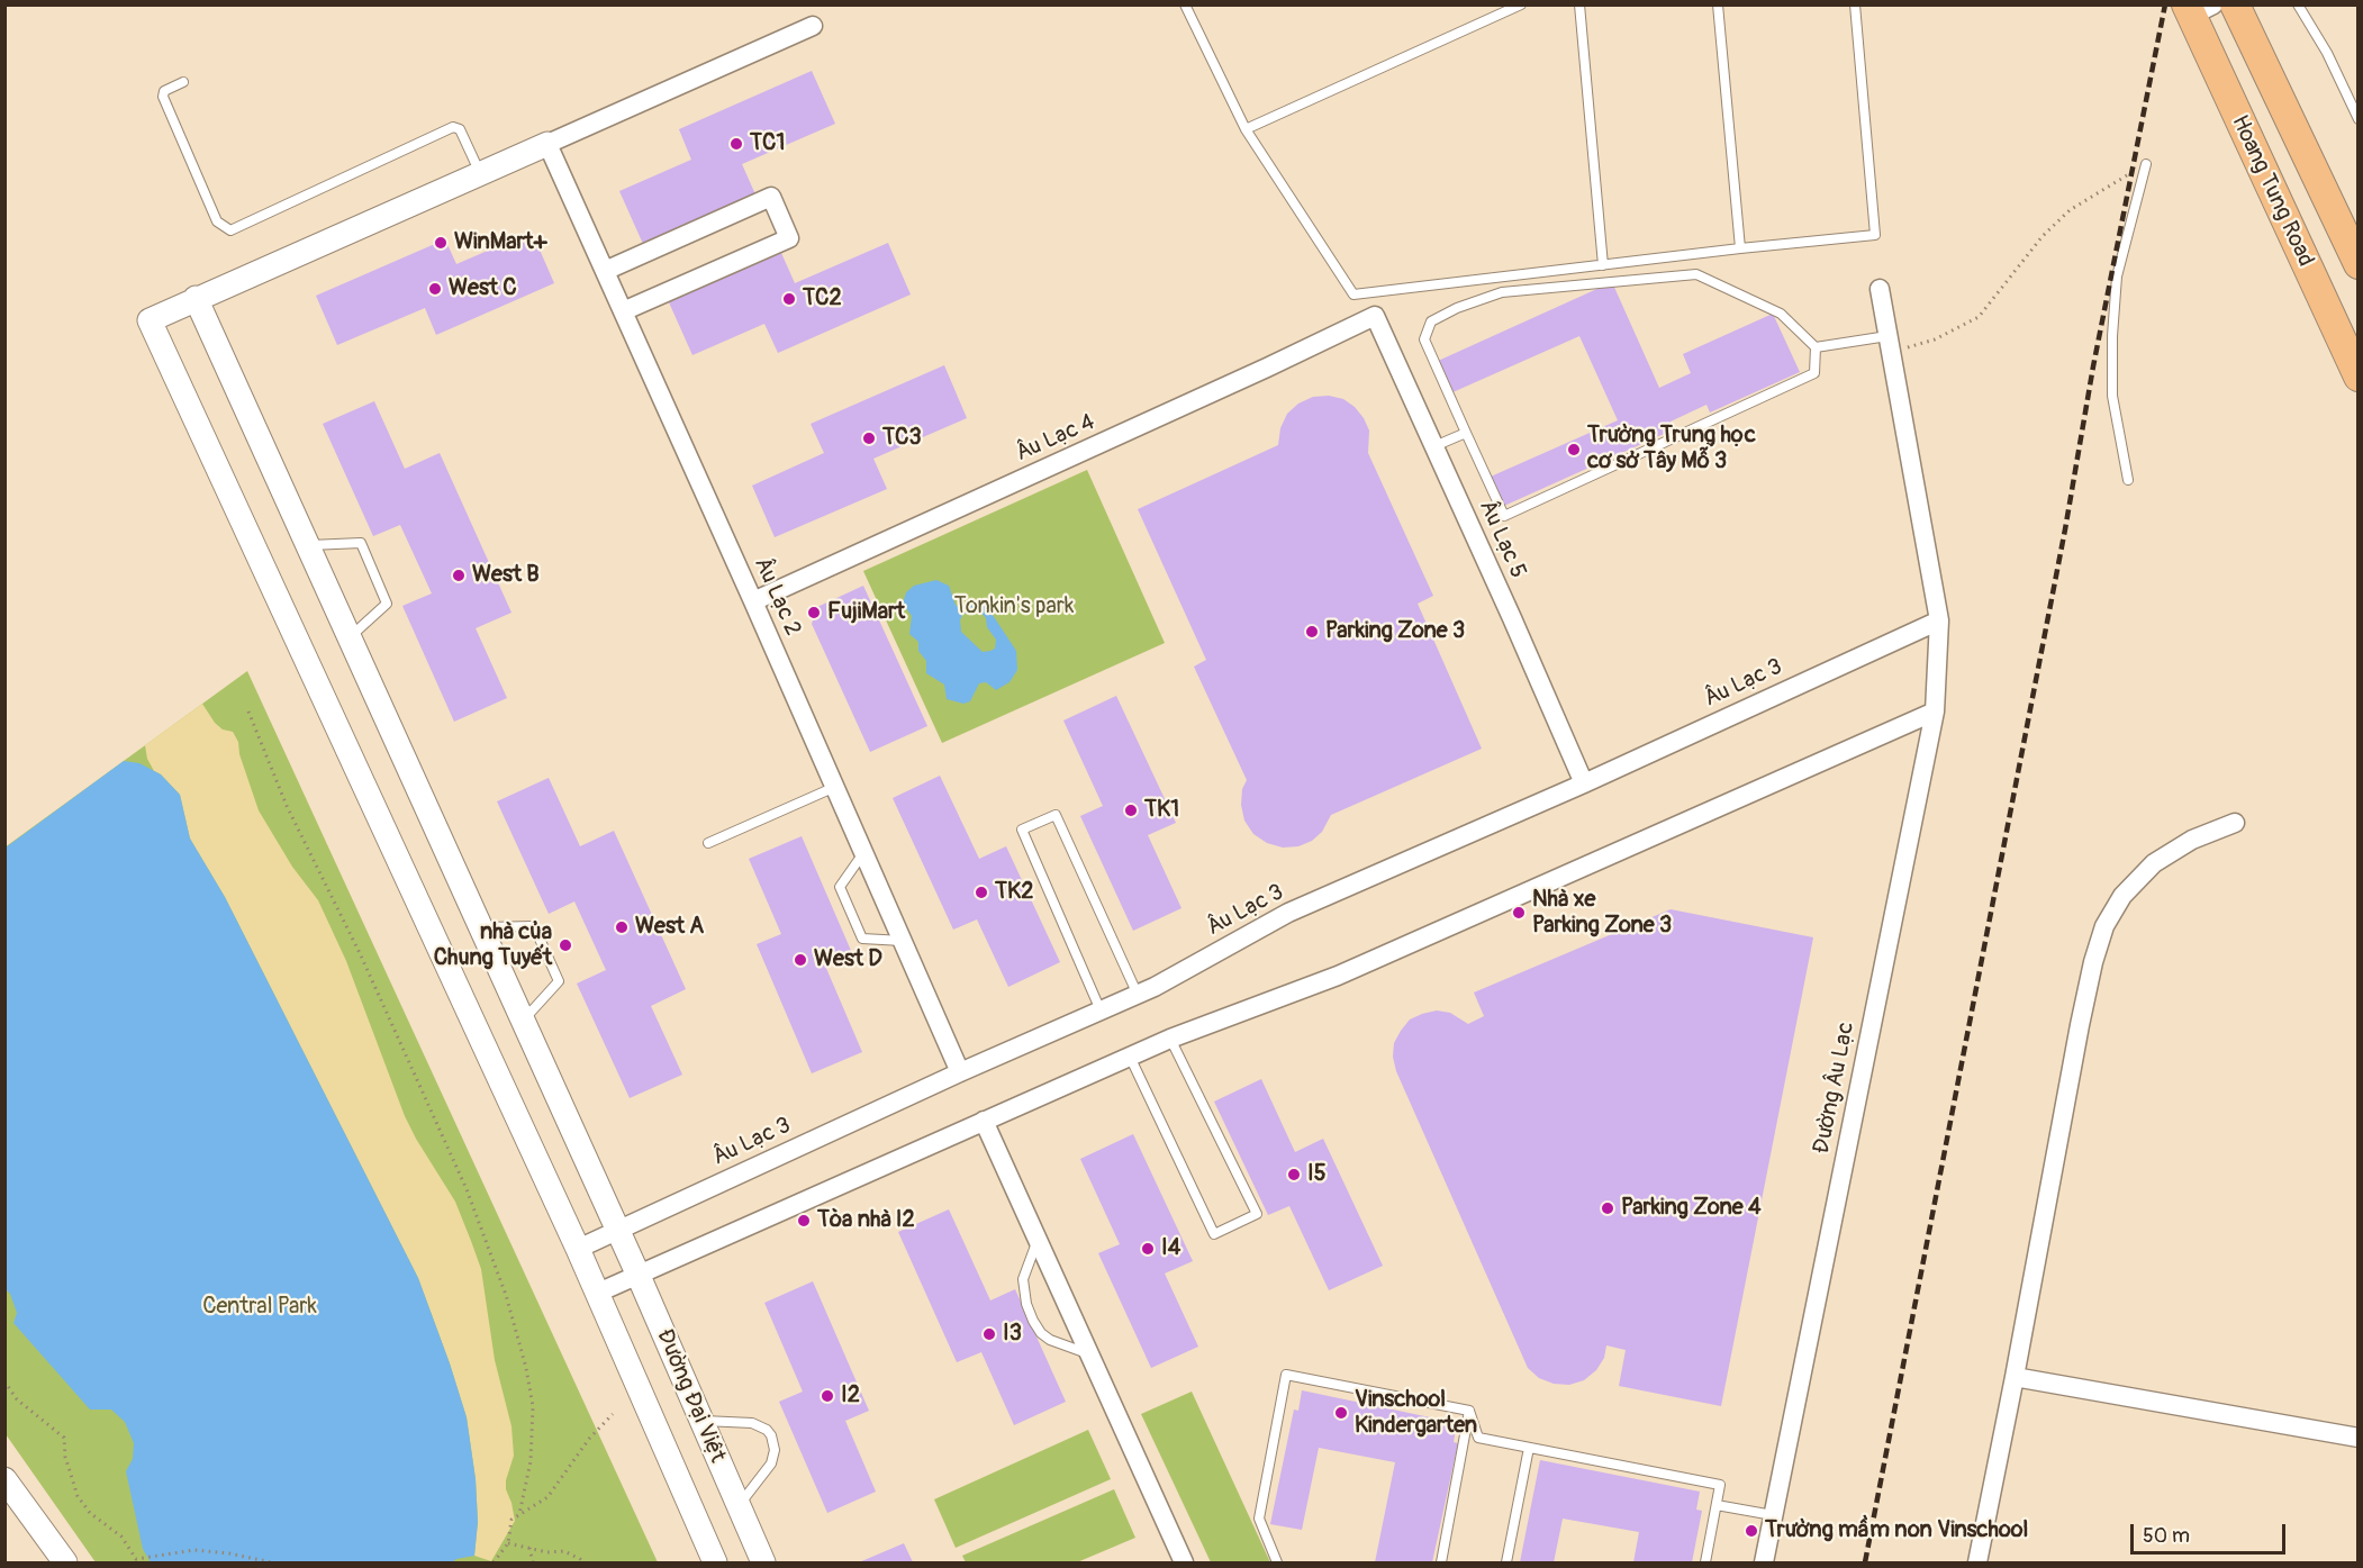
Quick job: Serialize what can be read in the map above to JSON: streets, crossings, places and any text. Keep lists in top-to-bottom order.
{
  "streets": {
    "main road": ["Hoang Tung Road"],
    "street": [
      "Âu Lạc 4",
      "Âu Lạc 5",
      "Âu Lạc 2",
      "Âu Lạc 3",
      "Đường Âu Lạc",
      "Đường Đại Việt"
    ]
  },
  "crossings": [
    ["Âu Lạc 4", "Âu Lạc 5"],
    ["Âu Lạc 4", "Âu Lạc 2"],
    ["Âu Lạc 5", "Âu Lạc 3"],
    ["Âu Lạc 2", "Âu Lạc 3"],
    ["Âu Lạc 3", "Đường Âu Lạc"],
    ["Âu Lạc 3", "Đường Đại Việt"]
  ],
  "parks": ["Tonkin's park", "Central Park"],
  "places": [
    "TC1",
    "WinMart+",
    "West C",
    "TC2",
    "TC3",
    "Trường Trung học cơ sở Tây Mỗ 3",
    "West B",
    "FujiMart",
    "Parking Zone 3",
    "TK1",
    "TK2",
    "Nhà xe Parking Zone 3",
    "West A",
    "nhà của Chung Tuyết",
    "West D",
    "I5",
    "Parking Zone 4",
    "Tòa nhà I2",
    "I4",
    "I3",
    "I2",
    "Vinschool Kindergarten",
    "Trường mầm non Vinschool"
  ],
  "scale_bar": "50 m"
}
